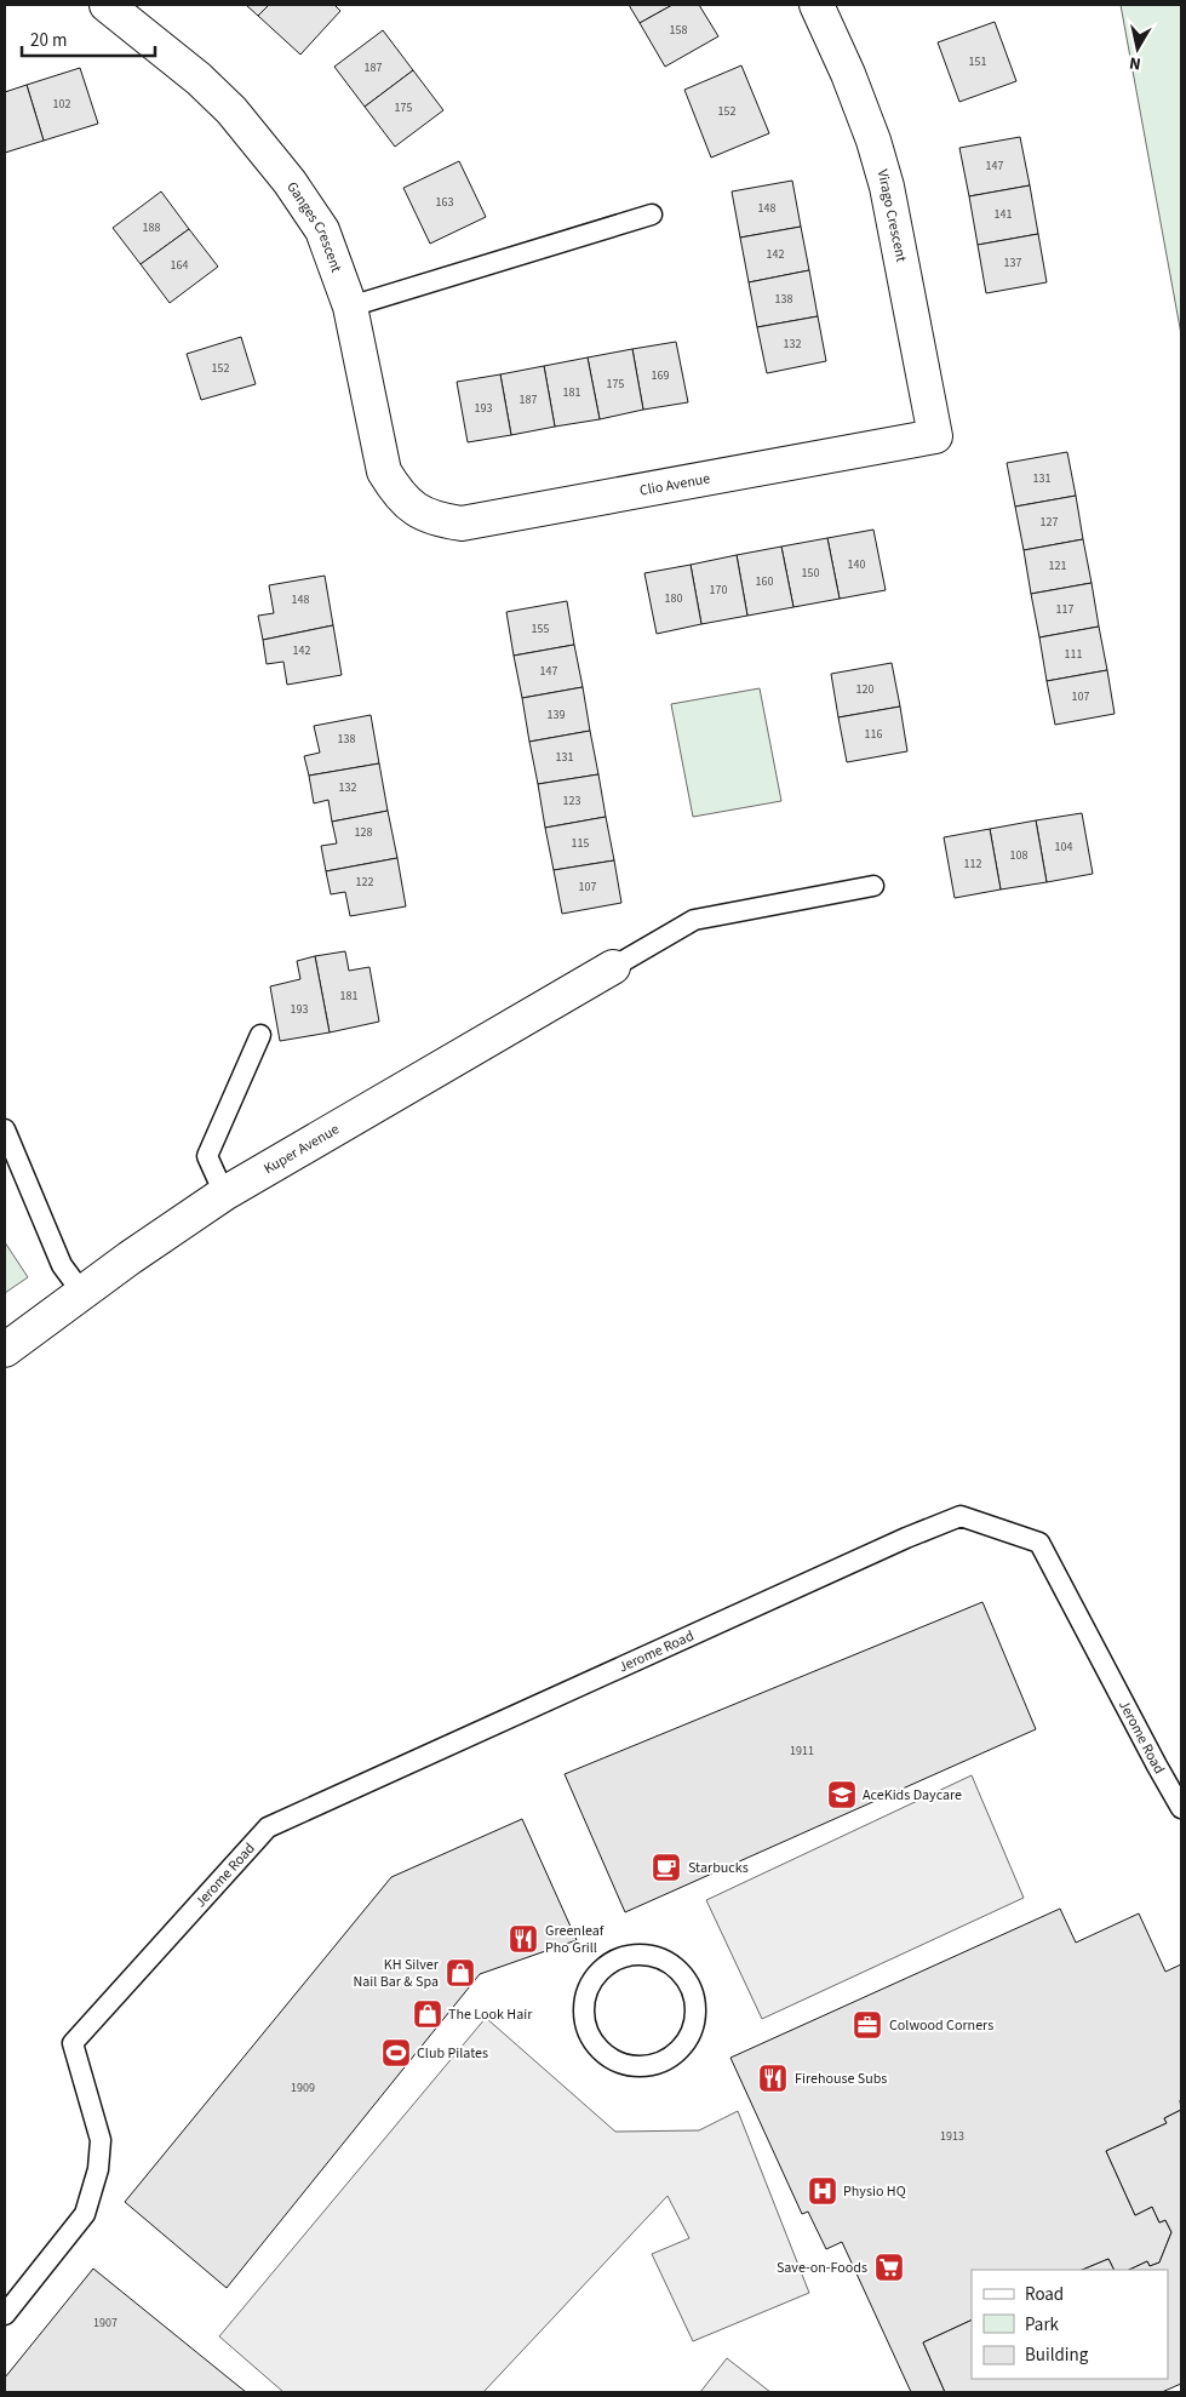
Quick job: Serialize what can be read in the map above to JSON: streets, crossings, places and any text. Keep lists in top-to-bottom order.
{
  "streets": {
    "street": [
      "Virago Crescent",
      "Ganges Crescent",
      "Clio Avenue",
      "Kuper Avenue"
    ],
    "lane": ["Jerome Road"]
  },
  "crossings": [
    ["Virago Crescent", "Clio Avenue"],
    ["Ganges Crescent", "Clio Avenue"]
  ],
  "places": {
    "school or university": ["AceKids Daycare"],
    "cafe": ["Starbucks"],
    "restaurant": ["Greenleaf Pho Grill", "Firehouse Subs"],
    "shop": ["KH Silver Nail Bar & Spa", "The Look Hair"],
    "office": ["Colwood Corners"],
    "sports": ["Club Pilates"],
    "hospital": ["Physio HQ"],
    "supermarket": ["Save-on-Foods"]
  },
  "house_numbers": [
    "158",
    "151",
    "187",
    "102",
    "175",
    "152",
    "147",
    "163",
    "148",
    "141",
    "188",
    "142",
    "137",
    "164",
    "138",
    "132",
    "152",
    "169",
    "175",
    "181",
    "187",
    "193",
    "131",
    "127",
    "140",
    "121",
    "150",
    "160",
    "170",
    "180",
    "148",
    "117",
    "155",
    "142",
    "111",
    "147",
    "120",
    "107",
    "139",
    "116",
    "138",
    "131",
    "132",
    "123",
    "128",
    "115",
    "104",
    "108",
    "112",
    "122",
    "107",
    "181",
    "193",
    "1911",
    "1909",
    "1913",
    "1907"
  ],
  "legend": ["Road", "Park", "Building"],
  "scale_bar": "20 m",
  "north": "bottom"
}
